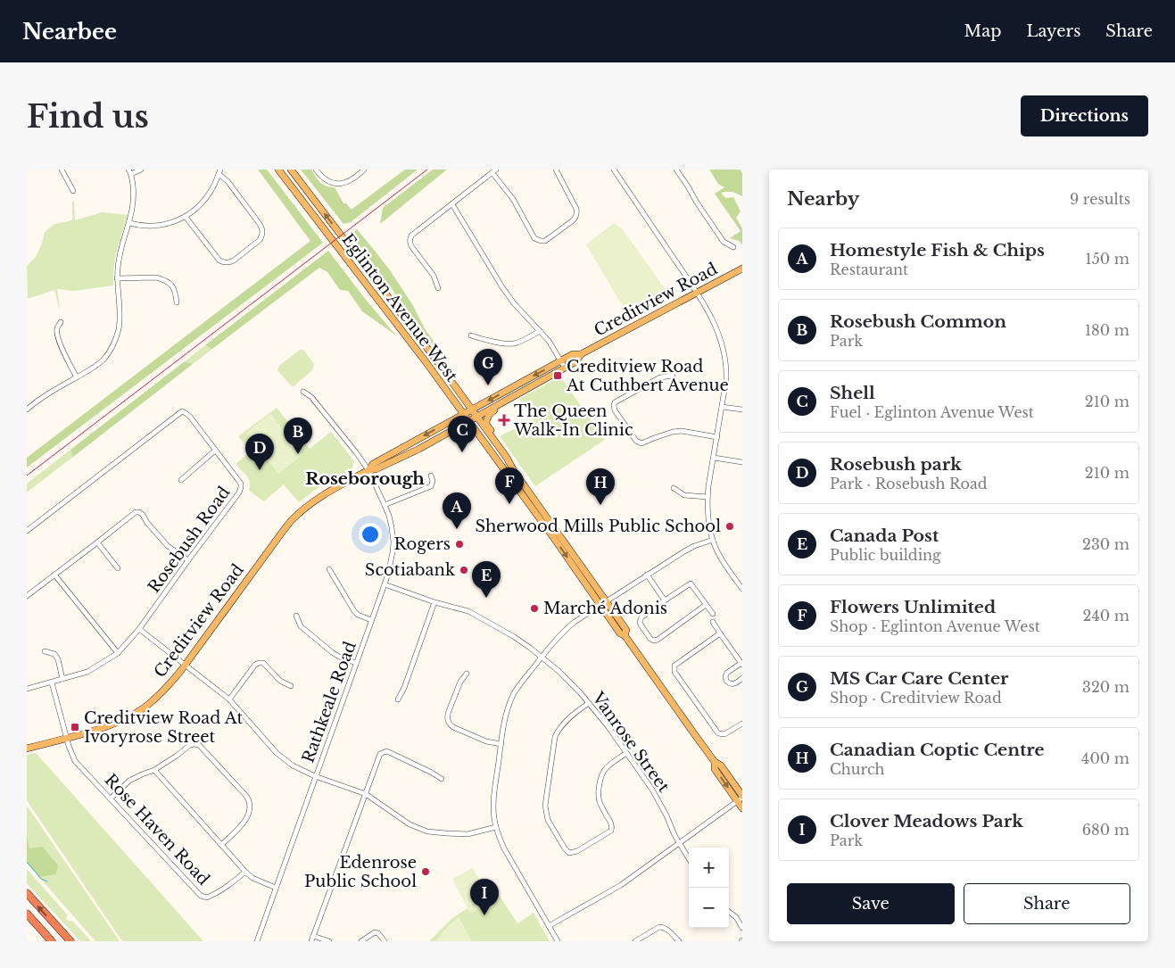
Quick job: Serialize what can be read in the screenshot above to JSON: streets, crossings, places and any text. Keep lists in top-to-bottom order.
{
  "streets": {
    "main road": ["Creditview Road", "Eglinton Avenue West"],
    "street": [
      "Rosebush Road",
      "Rathkeale Road",
      "Vanrose Street",
      "Rose Haven Road"
    ]
  },
  "crossings": [
    ["Creditview Road", "Eglinton Avenue West"],
    ["Creditview Road", "Rathkeale Road"],
    ["Creditview Road", "Rose Haven Road"],
    ["Rosebush Road", "Rose Haven Road"],
    ["Rathkeale Road", "Vanrose Street"]
  ],
  "districts": ["Roseborough"],
  "places": {
    "transit": ["Creditview Road At Cuthbert Avenue", "Creditview Road At Ivoryrose Street"],
    "health": ["The Queen Walk-In Clinic"],
    "other": [
      "Sherwood Mills Public School",
      "Rogers",
      "Scotiabank",
      "Marché Adonis",
      "Edenrose Public School"
    ]
  },
  "page": {
    "header": "Nearbee",
    "nav": ["Map", "Layers", "Share"],
    "buttons": [
      "Directions",
      ["Save", "Share"]
    ],
    "title": "Find us",
    "heading": ["Nearby", "9 results"],
    "list": [
      {
        "mark": "A",
        "name": "Homestyle Fish & Chips",
        "note": "Restaurant",
        "value": "150 m"
      },
      {
        "mark": "B",
        "name": "Rosebush Common",
        "note": "Park",
        "value": "180 m"
      },
      {
        "mark": "C",
        "name": "Shell",
        "note": "Fuel · Eglinton Avenue West",
        "value": "210 m"
      },
      {
        "mark": "D",
        "name": "Rosebush park",
        "note": "Park · Rosebush Road",
        "value": "210 m"
      },
      {
        "mark": "E",
        "name": "Canada Post",
        "note": "Public building",
        "value": "230 m"
      },
      {
        "mark": "F",
        "name": "Flowers Unlimited",
        "note": "Shop · Eglinton Avenue West",
        "value": "240 m"
      },
      {
        "mark": "G",
        "name": "MS Car Care Center",
        "note": "Shop · Creditview Road",
        "value": "320 m"
      },
      {
        "mark": "H",
        "name": "Canadian Coptic Centre",
        "note": "Church",
        "value": "400 m"
      },
      {
        "mark": "I",
        "name": "Clover Meadows Park",
        "note": "Park",
        "value": "680 m"
      }
    ],
    "pins": [
      "G",
      "C",
      "B",
      "D",
      "F",
      "H",
      "A",
      "E",
      "I"
    ],
    "map_buttons": ["+", "−"]
  }
}
